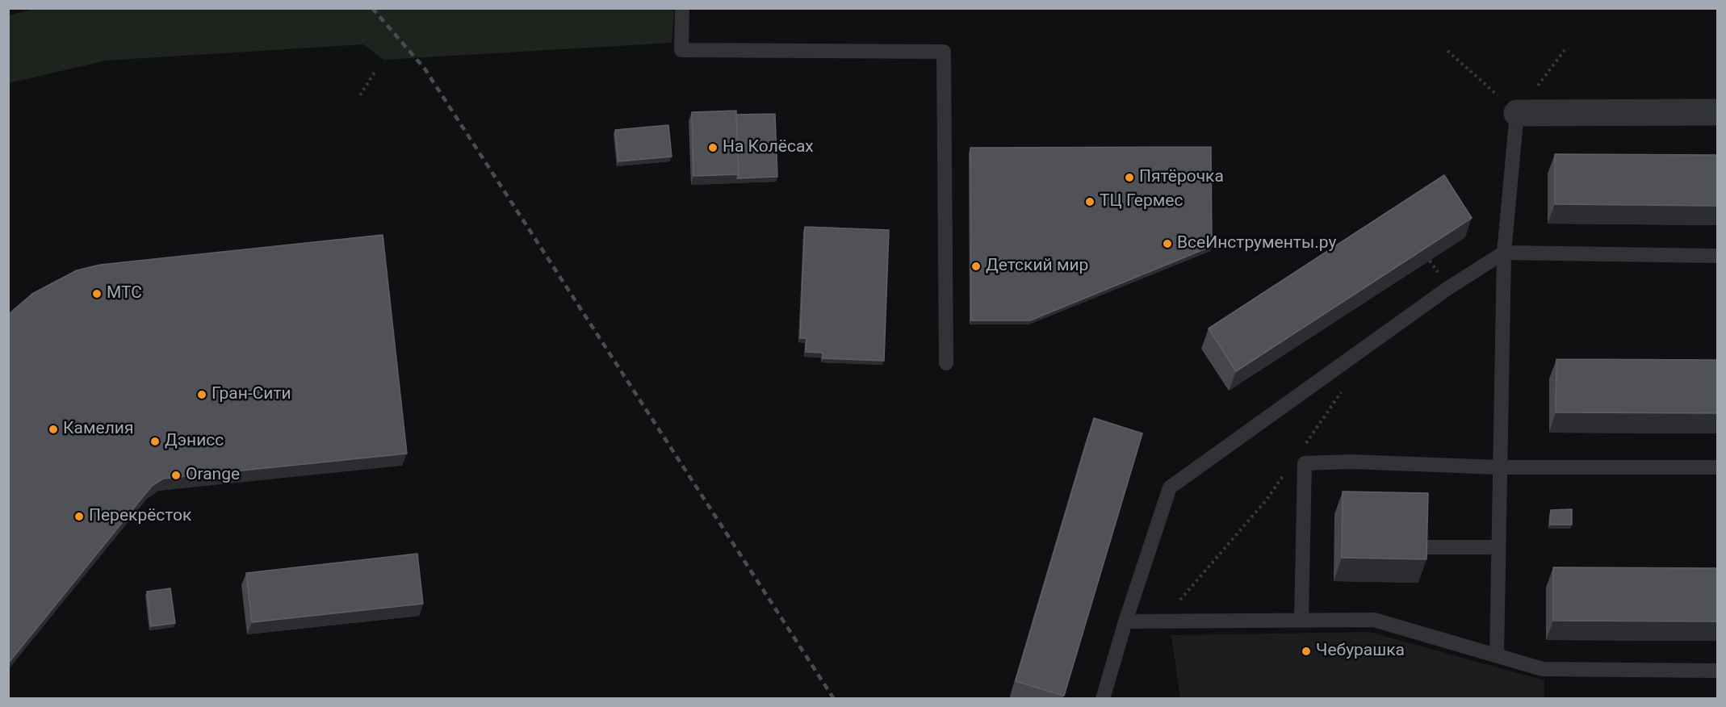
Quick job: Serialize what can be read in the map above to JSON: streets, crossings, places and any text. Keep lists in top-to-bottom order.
{
  "places": [
    "На Колёсах",
    "Пятёрочка",
    "ТЦ Гермес",
    "ВсеИнструменты.ру",
    "Детский мир",
    "МТС",
    "Гран-Сити",
    "Камелия",
    "Дэнисс",
    "Orange",
    "Перекрёсток",
    "Чебурашка"
  ]
}
